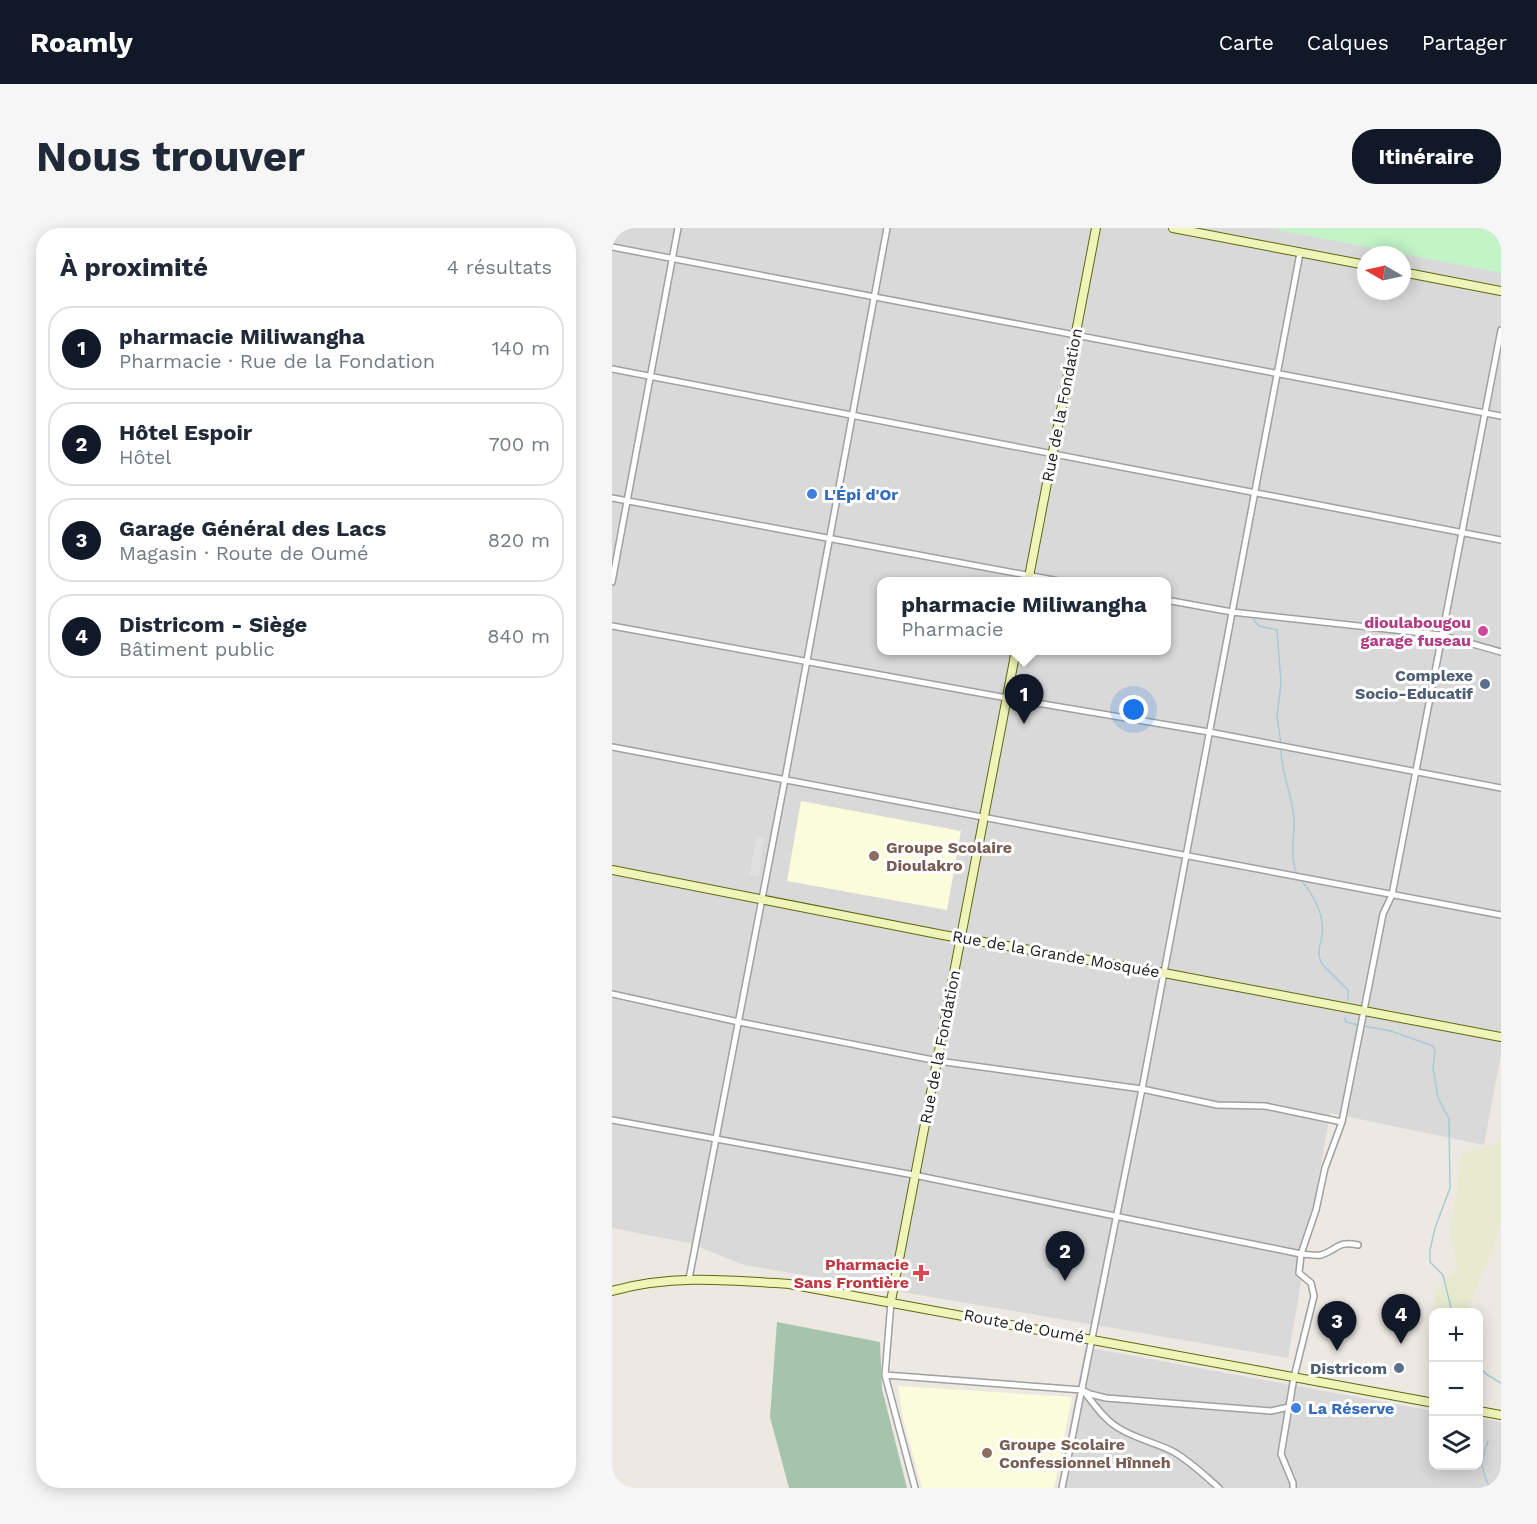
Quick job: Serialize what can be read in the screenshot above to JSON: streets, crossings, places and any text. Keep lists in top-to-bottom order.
{
  "streets": {
    "street": ["Rue de la Fondation", "Rue de la Grande Mosquée", "Route de Oumé"]
  },
  "crossings": [
    ["Rue de la Fondation", "Rue de la Grande Mosquée"],
    ["Rue de la Fondation", "Route de Oumé"]
  ],
  "places": {
    "other": [
      "L'Épi d'Or",
      "dioulabougou garage fuseau",
      "Complexe Socio-Educatif",
      "Groupe Scolaire Dioulakro",
      "Districom",
      "La Réserve",
      "Groupe Scolaire Confessionnel Hînneh"
    ],
    "health": ["Pharmacie Sans Frontière"]
  },
  "north": "left",
  "page": {
    "header": "Roamly",
    "nav": ["Carte", "Calques", "Partager"],
    "buttons": "Itinéraire",
    "title": "Nous trouver",
    "heading": ["À proximité", "4 résultats"],
    "list": [
      {
        "mark": "1",
        "name": "pharmacie Miliwangha",
        "note": "Pharmacie · Rue de la Fondation",
        "value": "140 m"
      },
      {
        "mark": "2",
        "name": "Hôtel Espoir",
        "note": "Hôtel",
        "value": "700 m"
      },
      {
        "mark": "3",
        "name": "Garage Général des Lacs",
        "note": "Magasin · Route de Oumé",
        "value": "820 m"
      },
      {
        "mark": "4",
        "name": "Districom - Siège",
        "note": "Bâtiment public",
        "value": "840 m"
      }
    ],
    "popup": ["pharmacie Miliwangha", "Pharmacie"],
    "pins": [
      "1",
      "2",
      "4",
      "3"
    ],
    "map_buttons": ["+", "−"]
  }
}
